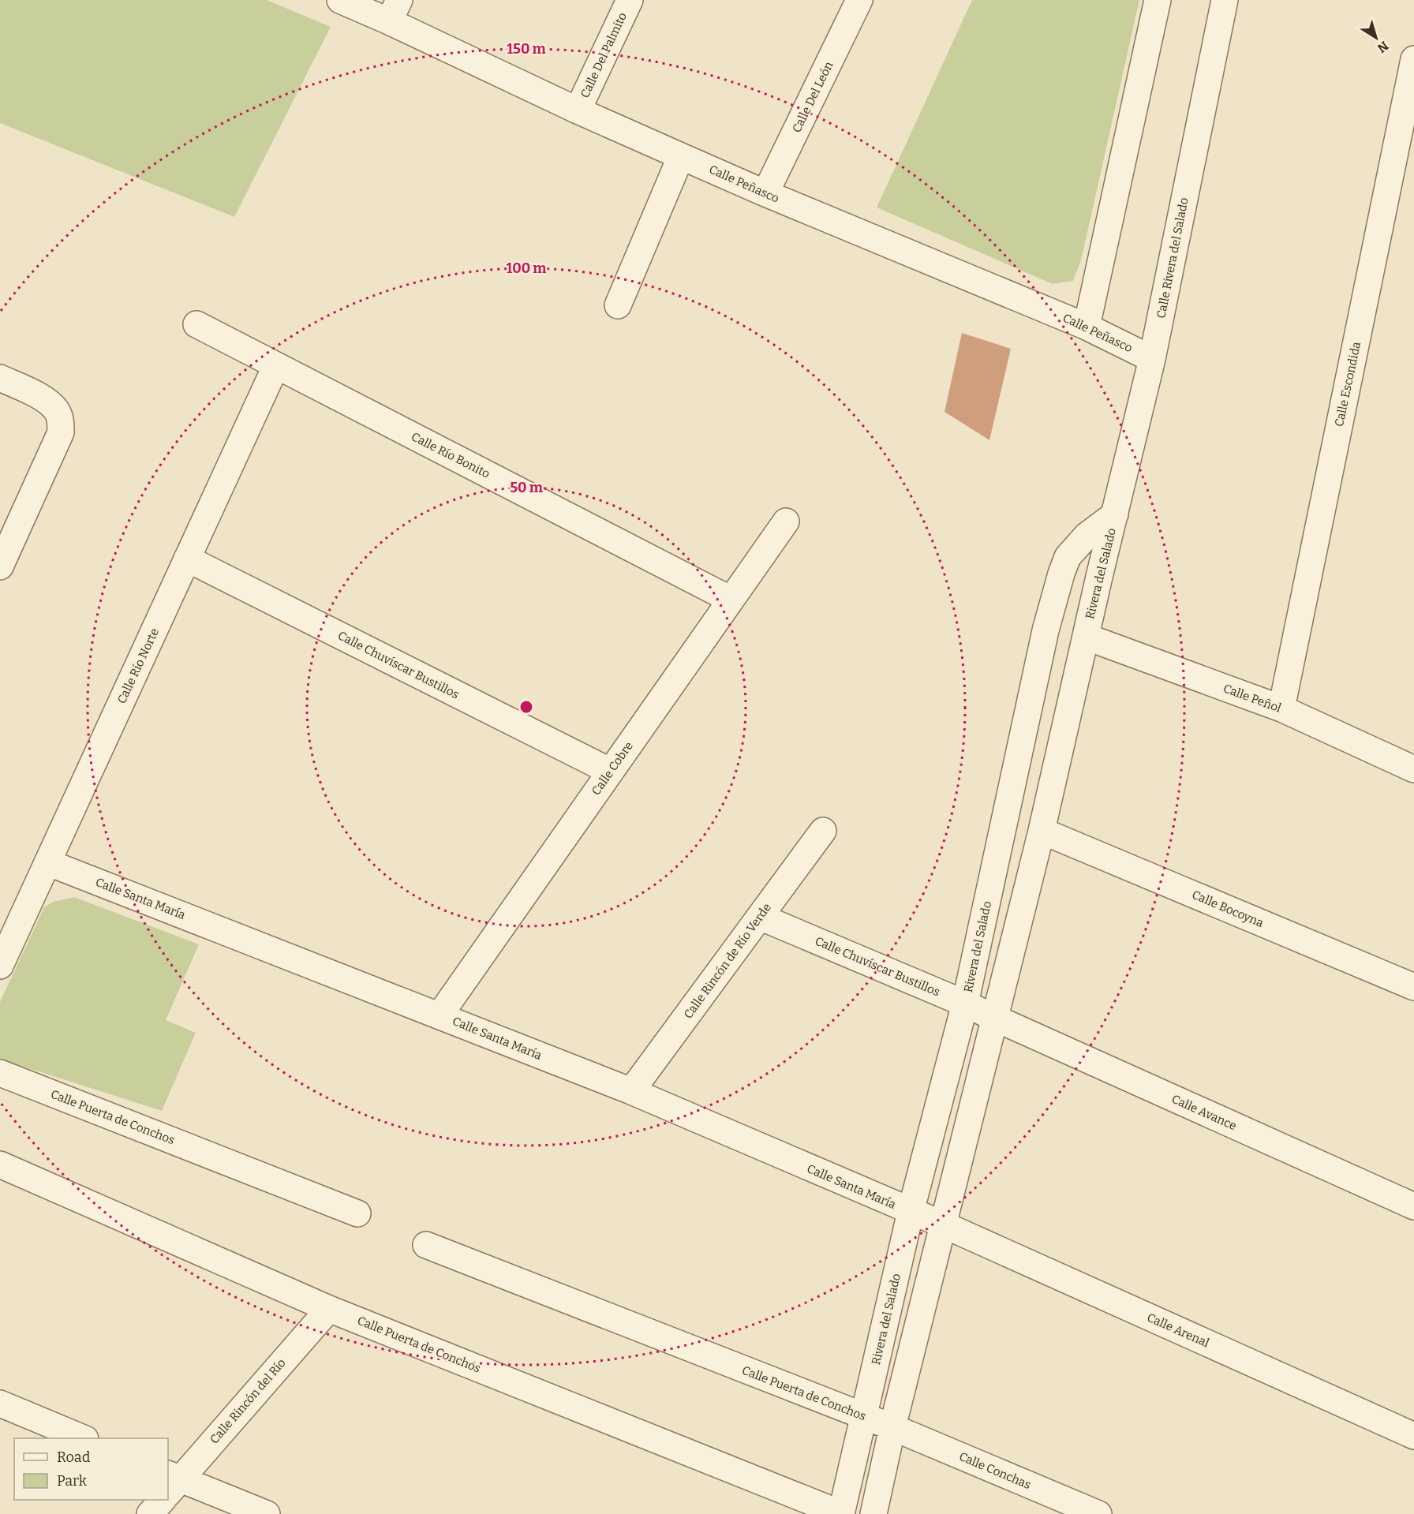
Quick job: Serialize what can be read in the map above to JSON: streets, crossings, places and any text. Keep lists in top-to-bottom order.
{
  "streets": {
    "street": [
      "Calle Del Palmito",
      "Calle Del León",
      "Calle Peñasco",
      "Calle Rivera del Salado",
      "Calle Escondida",
      "Calle Río Bonito",
      "Rivera del Salado",
      "Calle Chuvíscar Bustillos",
      "Calle Río Norte",
      "Calle Peñol",
      "Calle Cobre",
      "Calle Santa María",
      "Calle Bocoyna",
      "Calle Rincón de Río Verde",
      "Calle Avance",
      "Calle Puerta de Conchos",
      "Calle Arenal",
      "Calle Rincón del Río",
      "Calle Conchas"
    ]
  },
  "crossings": [
    ["Calle Del Palmito", "Calle Peñasco"],
    ["Calle Del León", "Calle Peñasco"],
    ["Calle Peñasco", "Calle Rivera del Salado"],
    ["Calle Rivera del Salado", "Rivera del Salado"],
    ["Calle Escondida", "Calle Peñol"],
    ["Calle Río Bonito", "Calle Río Norte"],
    ["Calle Río Bonito", "Calle Cobre"],
    ["Rivera del Salado", "Calle Chuvíscar Bustillos"],
    ["Rivera del Salado", "Calle Peñol"],
    ["Rivera del Salado", "Calle Santa María"],
    ["Rivera del Salado", "Calle Bocoyna"],
    ["Rivera del Salado", "Calle Avance"],
    ["Rivera del Salado", "Calle Puerta de Conchos"],
    ["Rivera del Salado", "Calle Arenal"],
    ["Rivera del Salado", "Calle Conchas"],
    ["Calle Chuvíscar Bustillos", "Calle Río Norte"],
    ["Calle Chuvíscar Bustillos", "Calle Cobre"],
    ["Calle Chuvíscar Bustillos", "Calle Rincón de Río Verde"],
    ["Calle Chuvíscar Bustillos", "Calle Avance"],
    ["Calle Río Norte", "Calle Santa María"],
    ["Calle Cobre", "Calle Santa María"],
    ["Calle Santa María", "Calle Rincón de Río Verde"],
    ["Calle Santa María", "Calle Arenal"],
    ["Calle Puerta de Conchos", "Calle Rincón del Río"],
    ["Calle Puerta de Conchos", "Calle Conchas"]
  ],
  "legend": ["Road", "Park"],
  "north": "bottom right",
  "rings": ["150 m", "100 m", "50 m"]
}
